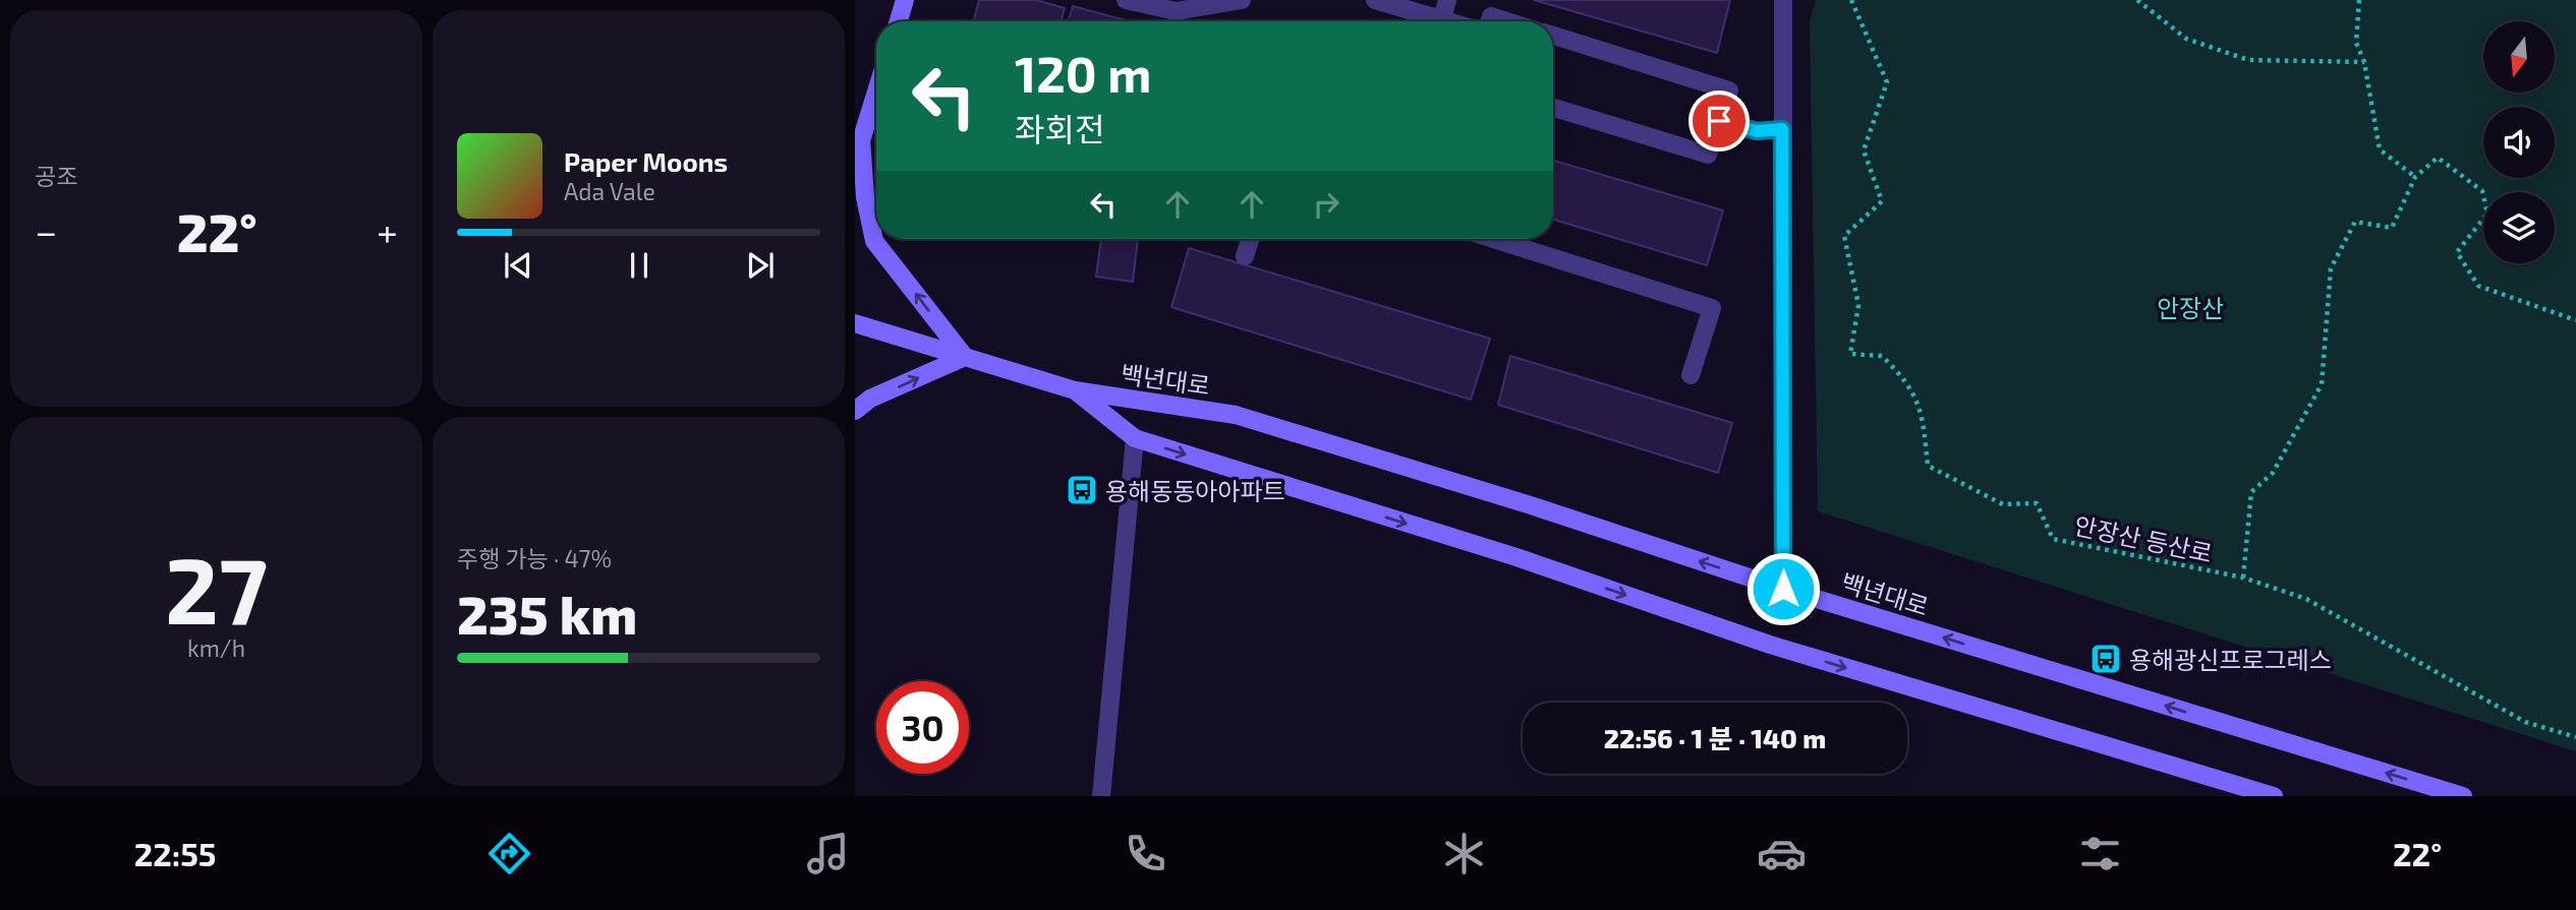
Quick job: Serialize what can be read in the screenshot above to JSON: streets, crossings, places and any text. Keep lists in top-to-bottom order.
{
  "streets": {
    "street": ["백년대로"],
    "path": ["안장산 등산로"]
  },
  "parks": ["안장산"],
  "places": {
    "bus stop": ["용해동동아아파트", "용해광신프로그레스"]
  },
  "north": "bottom",
  "page": {
    "tile": [
      "공조",
      ["27", "km/h"],
      ["주행 가능 · 47%", "235 km"]
    ],
    "turn": ["120 m", "좌회전"],
    "song": ["Paper Moons", "Ada Vale"],
    "heat": ["−", "22°", "+"],
    "limit": "30",
    "trip": "22:56 · 1 분 · 140 m",
    "tabs": ["22:55", "22°"]
  }
}
